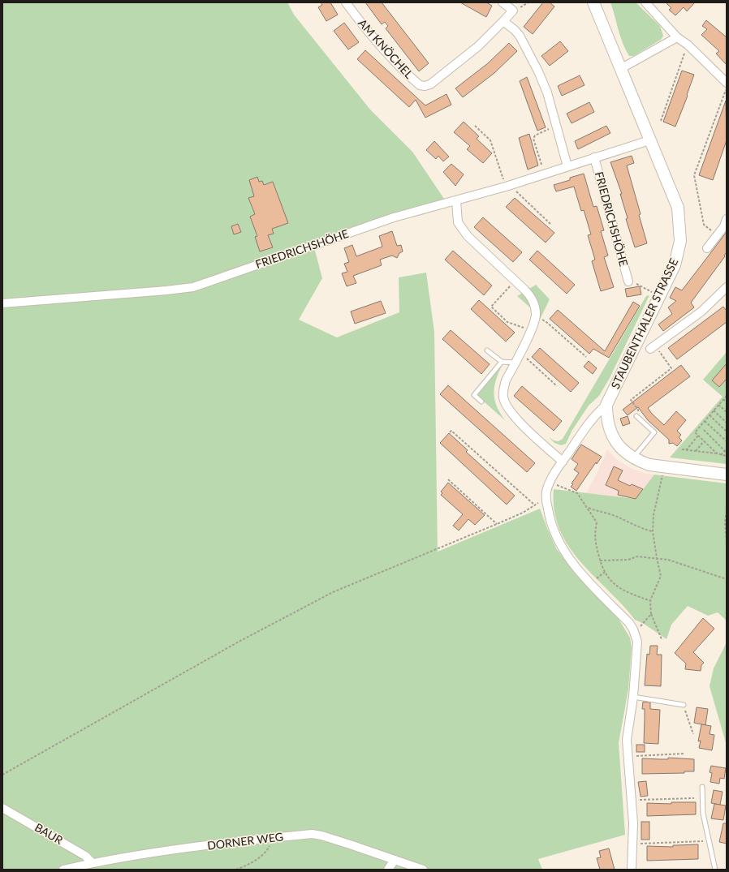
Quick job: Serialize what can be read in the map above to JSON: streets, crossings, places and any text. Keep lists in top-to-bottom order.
{
  "streets": {
    "main road": ["STAUBENTHALER STRASSE"],
    "street": [
      "AM KNÖCHEL",
      "FRIEDRICHSHÖHE",
      "BAUR",
      "DORNER WEG"
    ]
  },
  "crossings": [
    ["FRIEDRICHSHÖHE", "STAUBENTHALER STRASSE"],
    ["BAUR", "DORNER WEG"]
  ]
}
